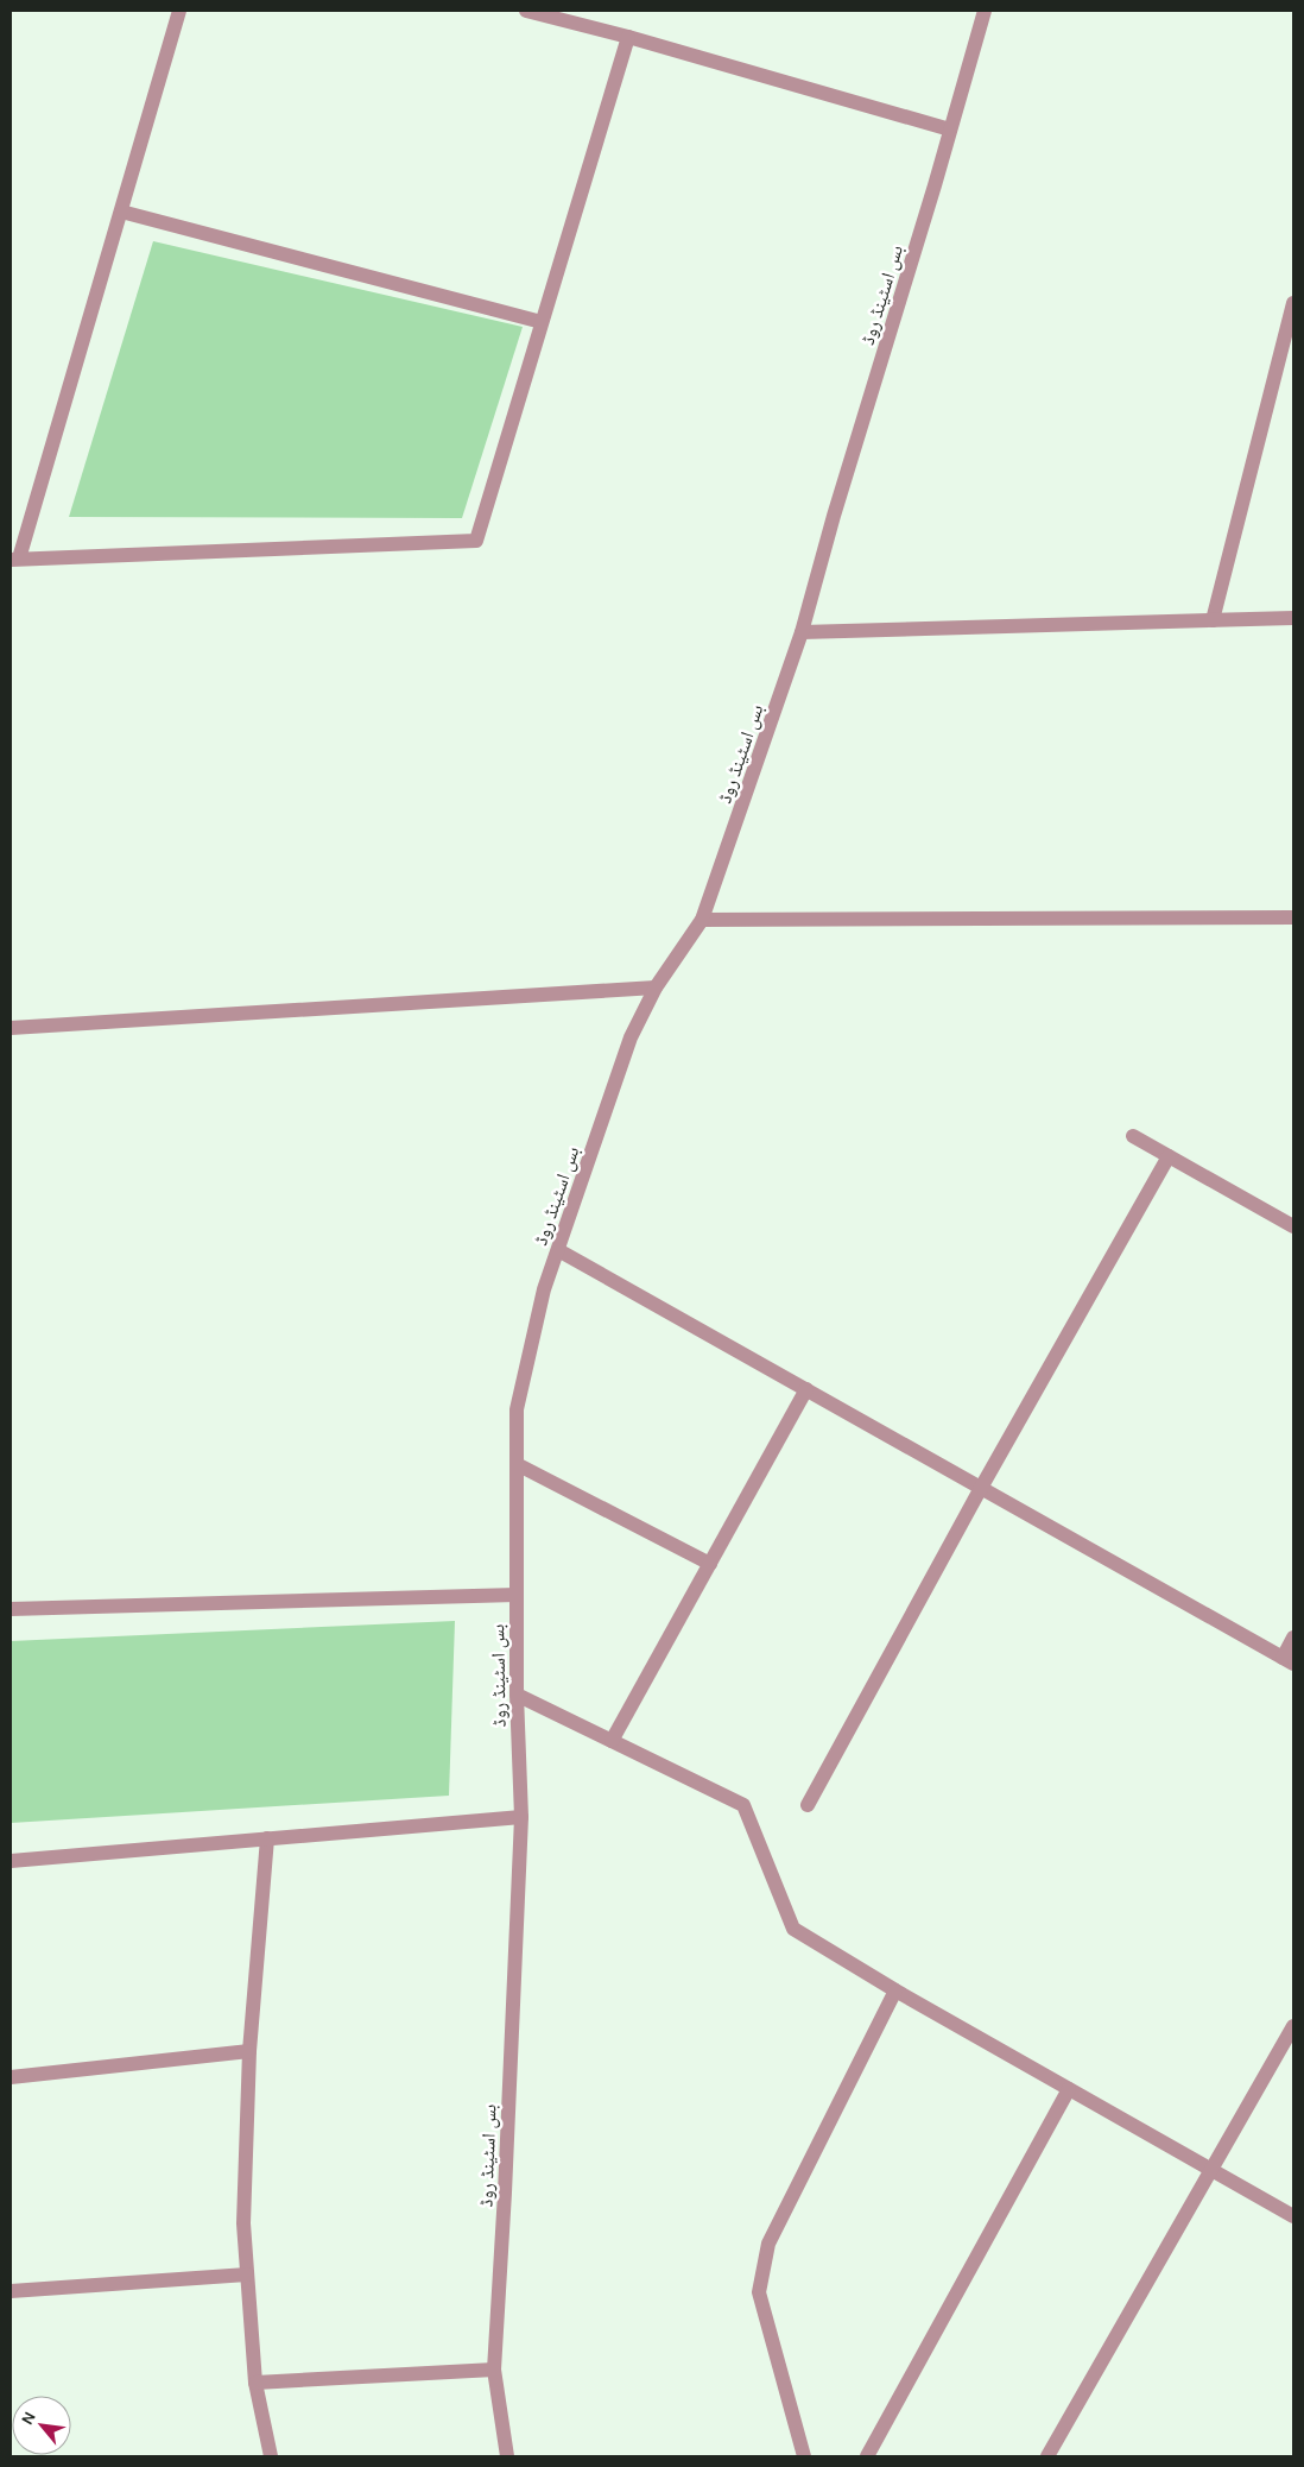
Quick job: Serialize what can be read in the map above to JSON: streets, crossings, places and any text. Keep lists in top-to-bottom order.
{
  "streets": {
    "street": ["بس اسٹینڈ روڈ"]
  },
  "north": "top left"
}
